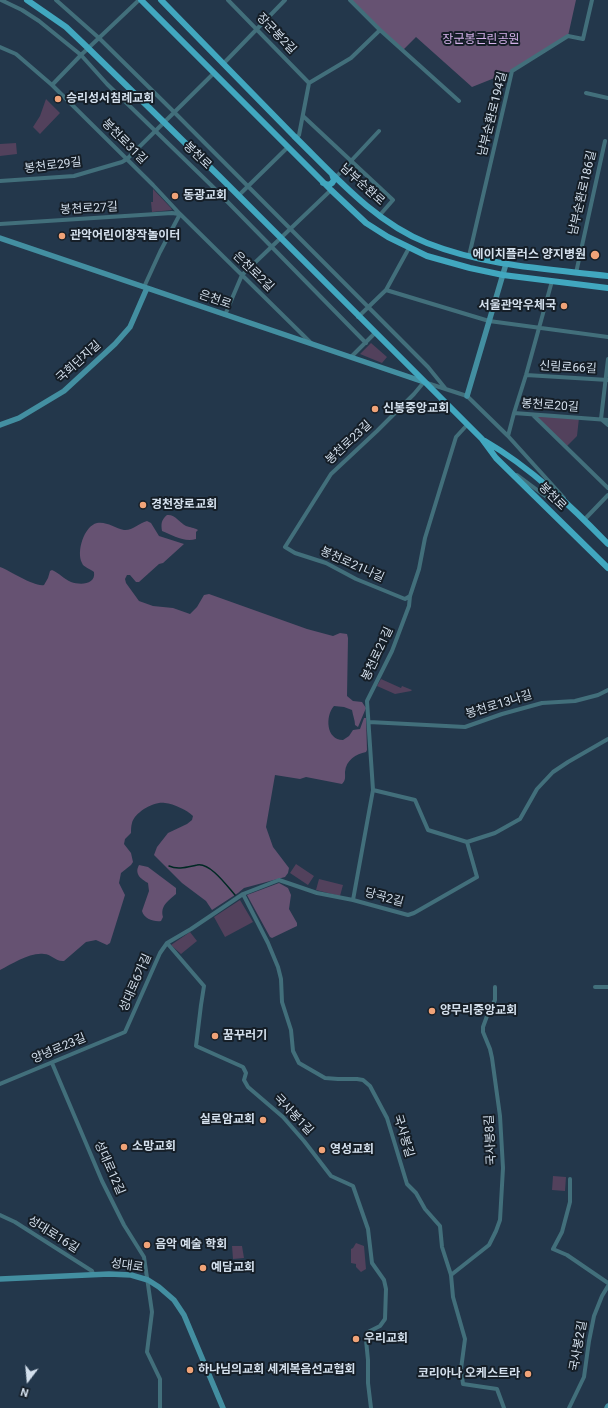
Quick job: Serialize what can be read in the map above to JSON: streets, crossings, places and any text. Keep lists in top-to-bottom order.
{
  "streets": {
    "main road": ["봉천로", "남부순환로"],
    "street": [
      "장군봉2길",
      "남부순환로194길",
      "봉천로31길",
      "봉천로29길",
      "남부순환로186길",
      "봉천로27길",
      "은천로2길",
      "은천로",
      "국회단지길",
      "신림로66길",
      "봉천로20길",
      "봉천로23길",
      "봉천로21나길",
      "봉천로21길",
      "봉천로13나길",
      "당곡2길",
      "성대로6가길",
      "양녕로23길",
      "국사봉1길",
      "국사봉길",
      "국사봉8길",
      "성대로12길",
      "성대로16길",
      "성대로",
      "국사봉2길"
    ]
  },
  "crossings": [
    ["남부순환로194길", "남부순환로"],
    ["봉천로31길", "봉천로29길"],
    ["봉천로31길", "봉천로27길"],
    ["봉천로31길", "은천로2길"],
    ["봉천로", "봉천로29길"],
    ["봉천로", "남부순환로"],
    ["봉천로", "은천로"],
    ["봉천로", "봉천로23길"],
    ["봉천로", "봉천로21길"],
    ["남부순환로", "남부순환로186길"],
    ["남부순환로", "은천로2길"],
    ["봉천로27길", "은천로2길"],
    ["은천로2길", "은천로"],
    ["은천로", "국회단지길"],
    ["은천로", "봉천로23길"],
    ["봉천로23길", "봉천로21나길"],
    ["봉천로21나길", "봉천로21길"],
    ["봉천로21길", "봉천로13나길"],
    ["봉천로21길", "당곡2길"],
    ["당곡2길", "국사봉길"],
    ["성대로6가길", "양녕로23길"],
    ["성대로6가길", "국사봉1길"],
    ["양녕로23길", "성대로12길"],
    ["국사봉길", "국사봉8길"],
    ["성대로12길", "성대로"],
    ["성대로16길", "성대로"]
  ],
  "parks": ["장군봉근린공원"],
  "places": [
    "승리성서침례교회",
    "동광교회",
    "관악어린이창작놀이터",
    "에이치플러스 양지병원",
    "서울관악우체국",
    "신봉중앙교회",
    "경천장로교회",
    "양무리중앙교회",
    "꿈꾸러기",
    "실로암교회",
    "소망교회",
    "영성교회",
    "음악 예술 학회",
    "예담교회",
    "우리교회",
    "하나님의교회 세계복음선교협회",
    "코리아나 오케스트라"
  ],
  "north": "bottom"
}
